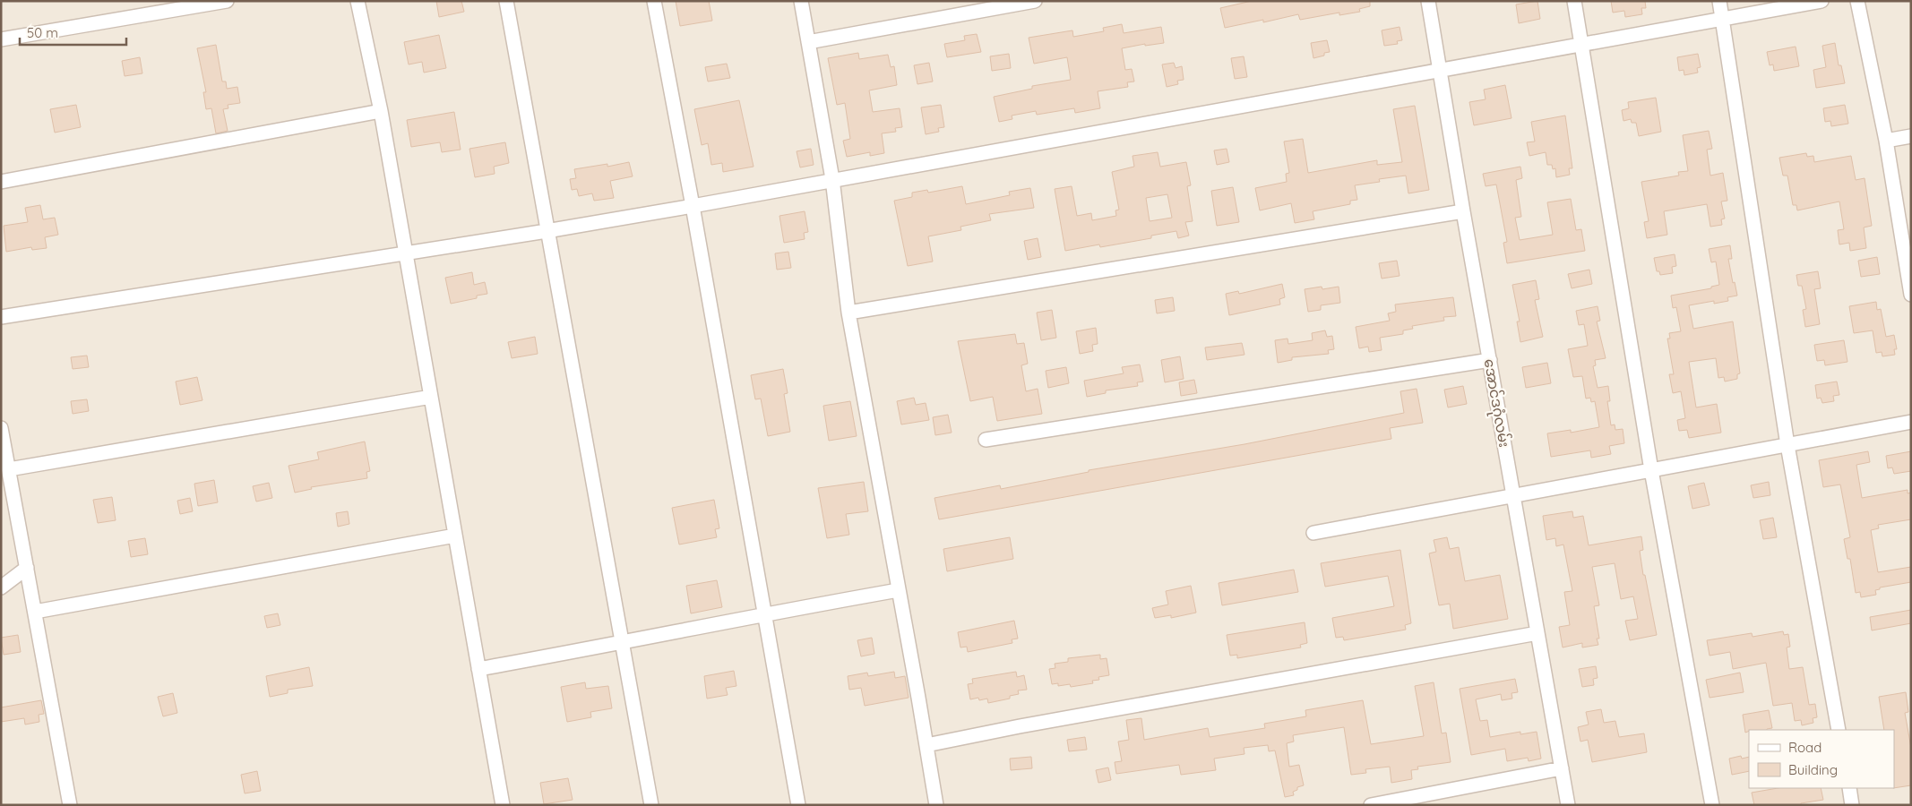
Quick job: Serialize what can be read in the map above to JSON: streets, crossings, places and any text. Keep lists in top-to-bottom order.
{
  "streets": {
    "street": ["အောင်ဒဂုံလမ်း"]
  },
  "legend": ["Road", "Building"],
  "scale_bar": "50 m"
}
